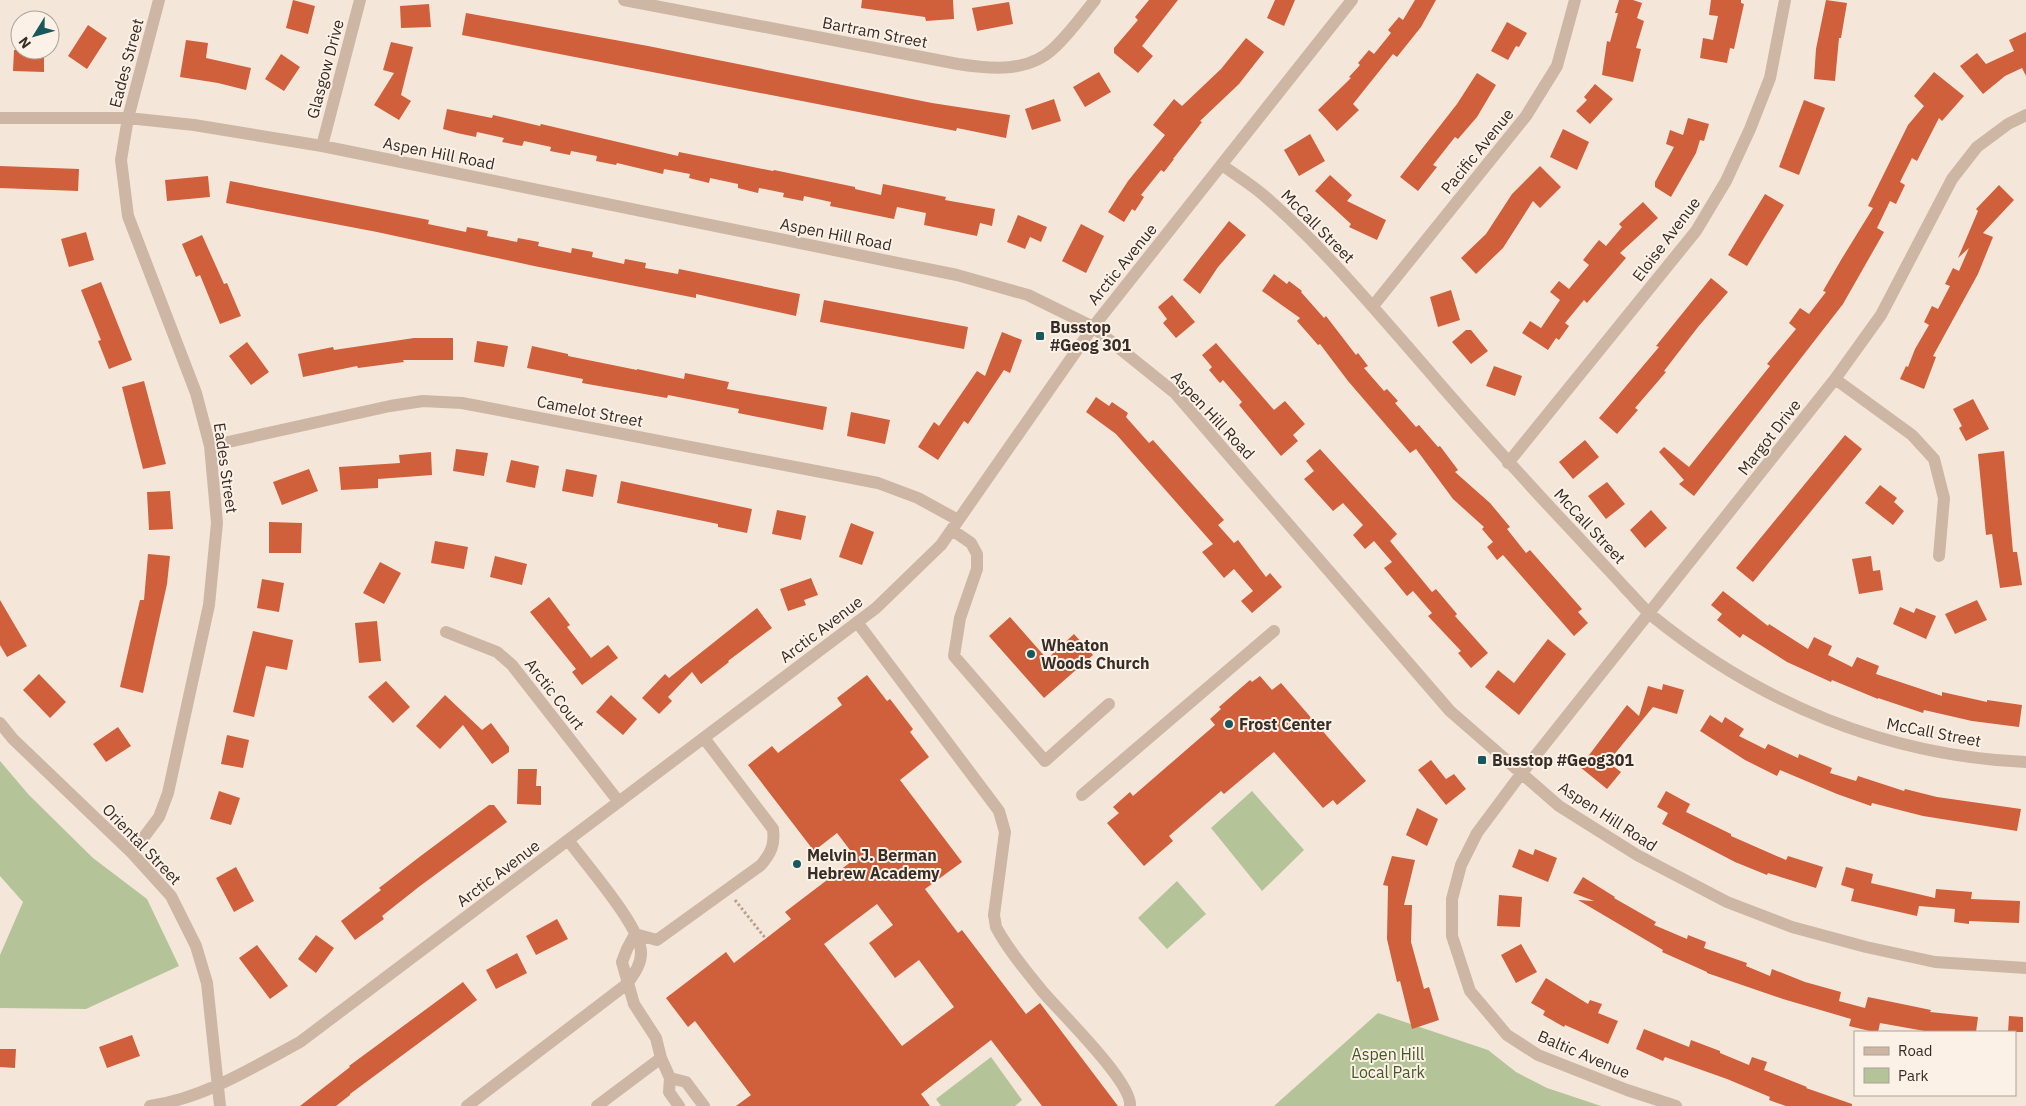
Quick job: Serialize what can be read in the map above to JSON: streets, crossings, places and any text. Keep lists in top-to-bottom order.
{
  "streets": {
    "street": [
      "Bartram Street",
      "Eades Street",
      "Glasgow Drive",
      "Pacific Avenue",
      "Aspen Hill Road",
      "McCall Street",
      "Eloise Avenue",
      "Arctic Avenue",
      "Camelot Street",
      "Margot Drive",
      "Arctic Court",
      "Oriental Street",
      "Baltic Avenue"
    ]
  },
  "crossings": [
    ["Eades Street", "Aspen Hill Road"],
    ["Eades Street", "Camelot Street"],
    ["Eades Street", "Oriental Street"],
    ["Glasgow Drive", "Aspen Hill Road"],
    ["Pacific Avenue", "McCall Street"],
    ["Aspen Hill Road", "Arctic Avenue"],
    ["Aspen Hill Road", "Margot Drive"],
    ["Aspen Hill Road", "Baltic Avenue"],
    ["McCall Street", "Eloise Avenue"],
    ["McCall Street", "Arctic Avenue"],
    ["McCall Street", "Margot Drive"],
    ["Arctic Avenue", "Camelot Street"],
    ["Arctic Avenue", "Arctic Court"],
    ["Arctic Avenue", "Oriental Street"],
    ["Margot Drive", "Baltic Avenue"]
  ],
  "parks": ["Aspen Hill Local Park"],
  "places": {
    "transit": ["Busstop #Geog 301", "Busstop #Geog301"],
    "other": ["Wheaton Woods Church", "Frost Center", "Melvin J. Berman Hebrew Academy"]
  },
  "legend": ["Road", "Park"],
  "north": "bottom left"
}
